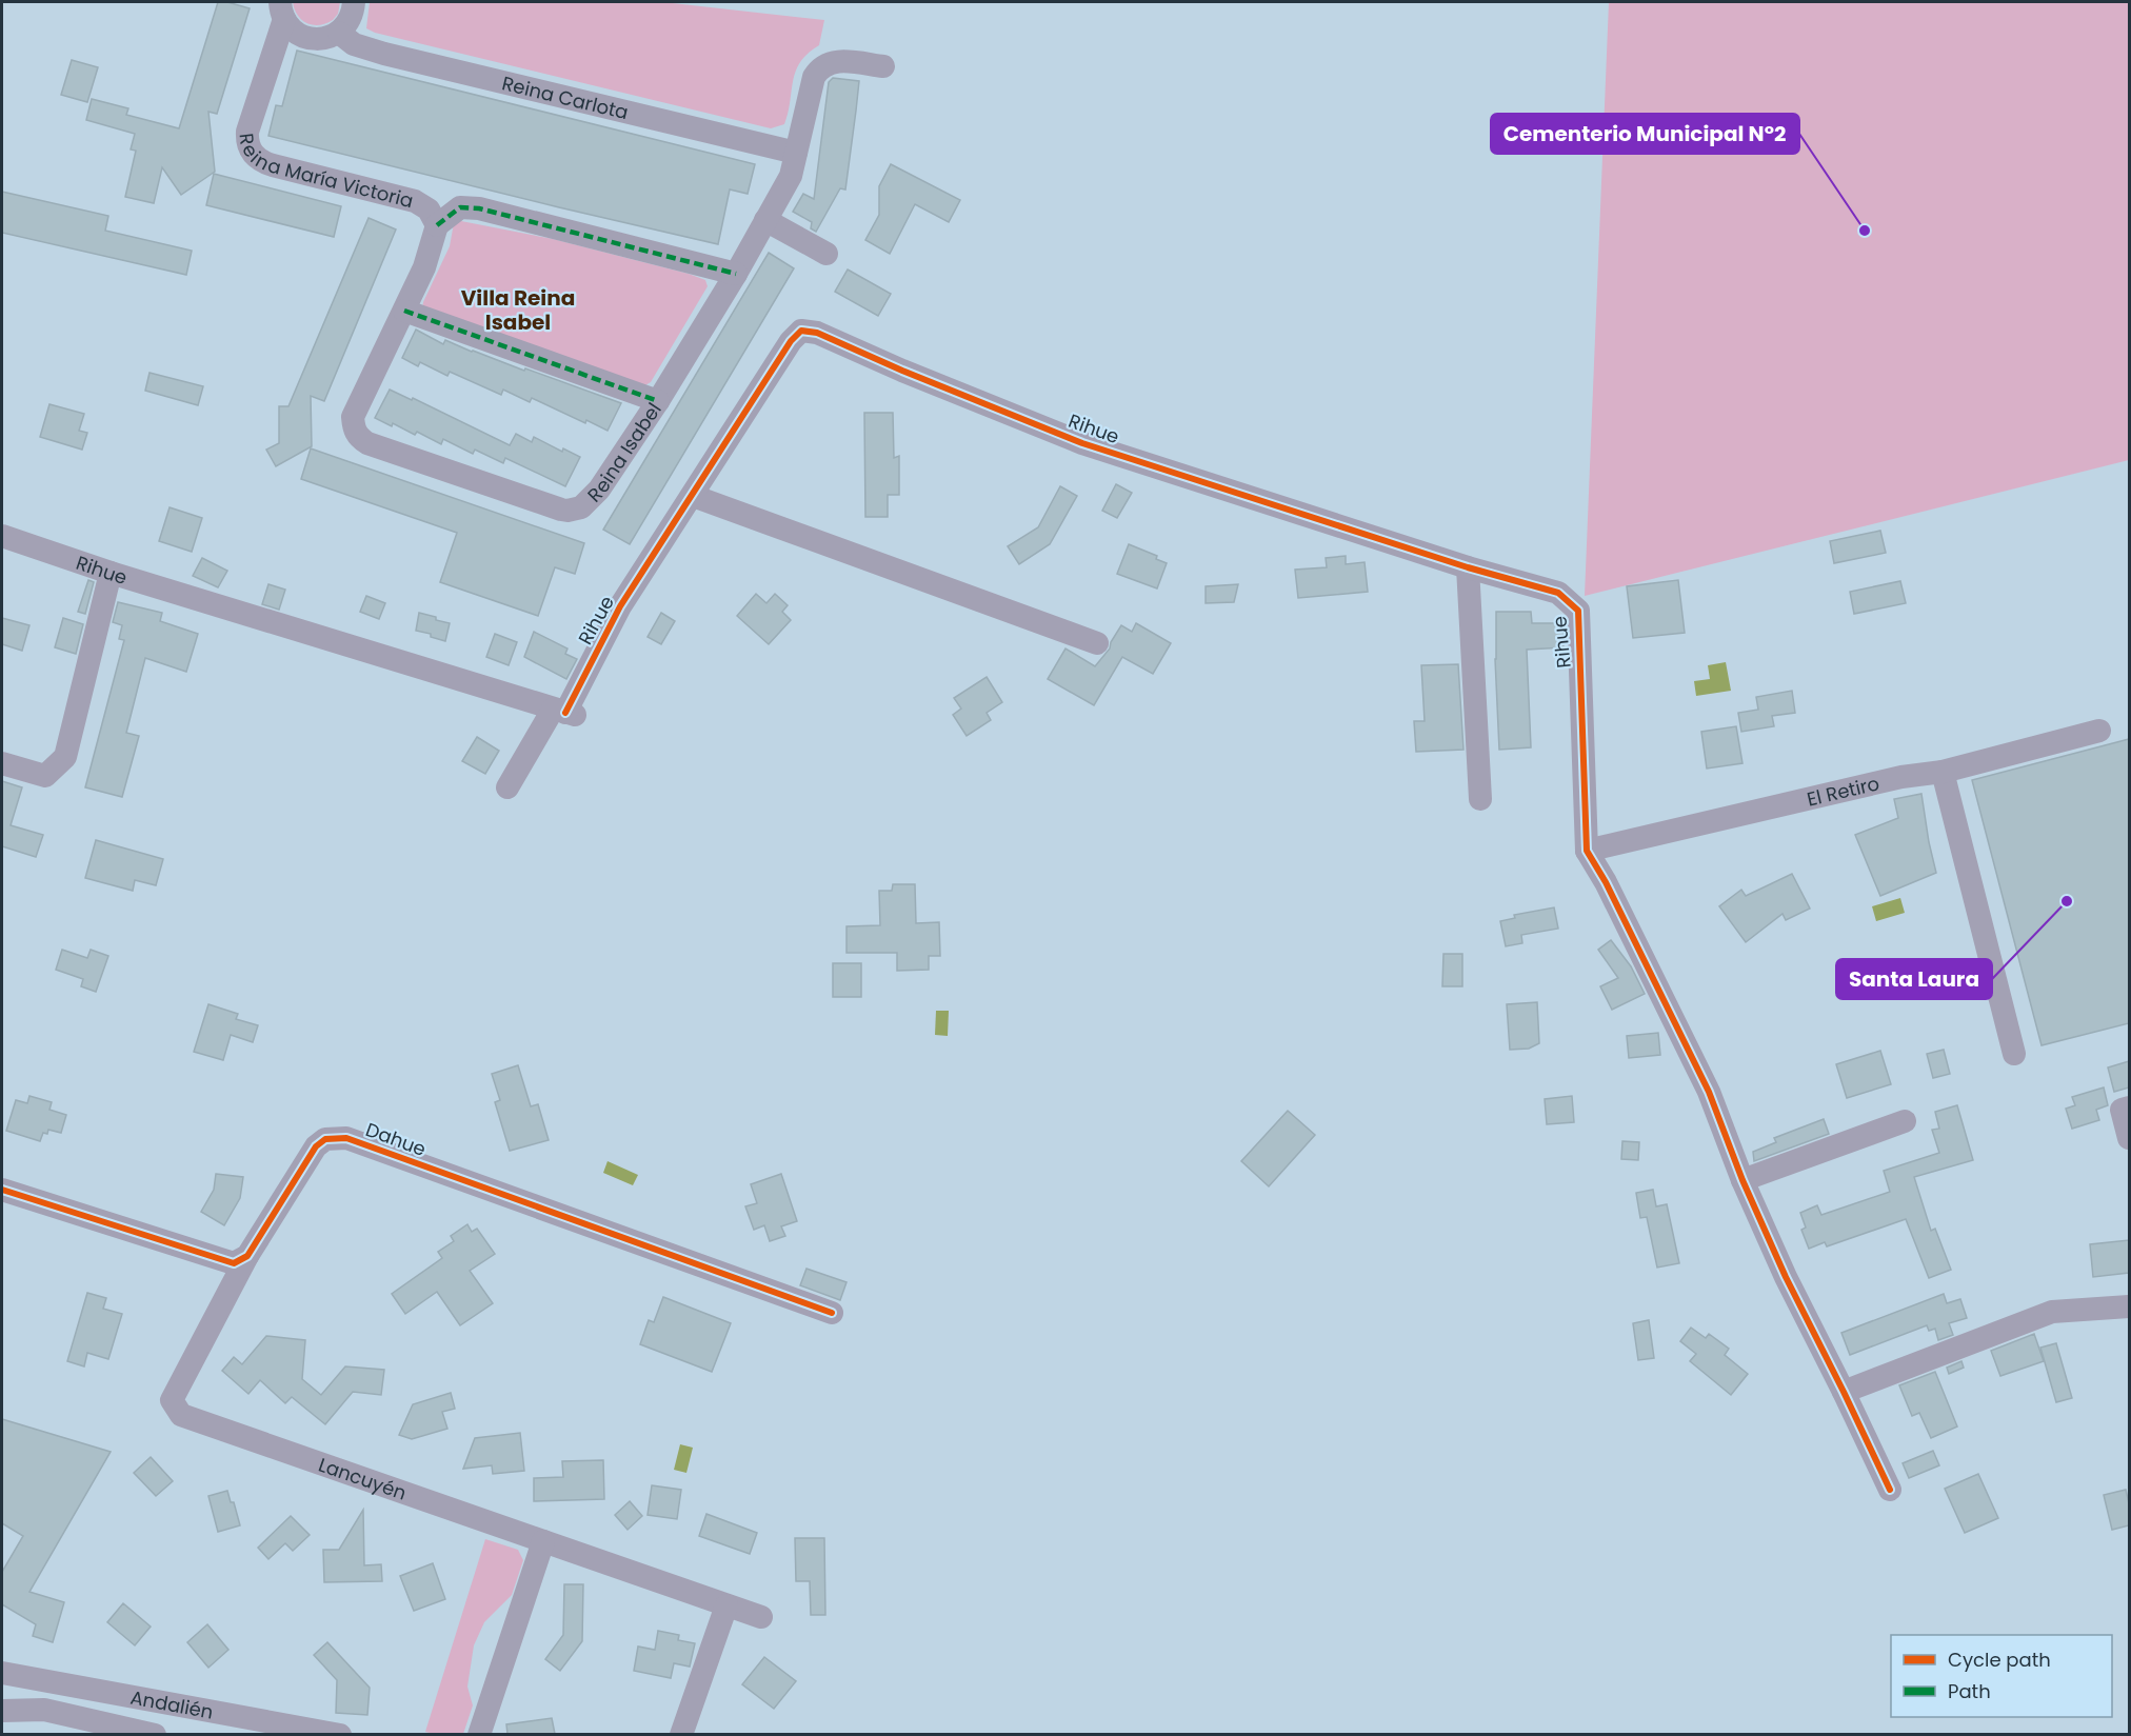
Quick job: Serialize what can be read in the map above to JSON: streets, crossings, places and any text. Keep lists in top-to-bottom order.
{
  "streets": {
    "street": [
      "Reina Carlota",
      "Reina María Victoria",
      "Rihue",
      "Reina Isabel",
      "El Retiro",
      "Dahue",
      "Lancuyén",
      "Andalién"
    ]
  },
  "crossings": [
    ["Reina Carlota", "Reina Isabel"],
    ["Reina María Victoria", "Reina Isabel"],
    ["Rihue", "El Retiro"],
    ["Dahue", "Lancuyén"]
  ],
  "districts": ["Villa Reina Isabel"],
  "places": ["Cementerio Municipal N°2", "Santa Laura"],
  "legend": ["Cycle path", "Path"]
}
